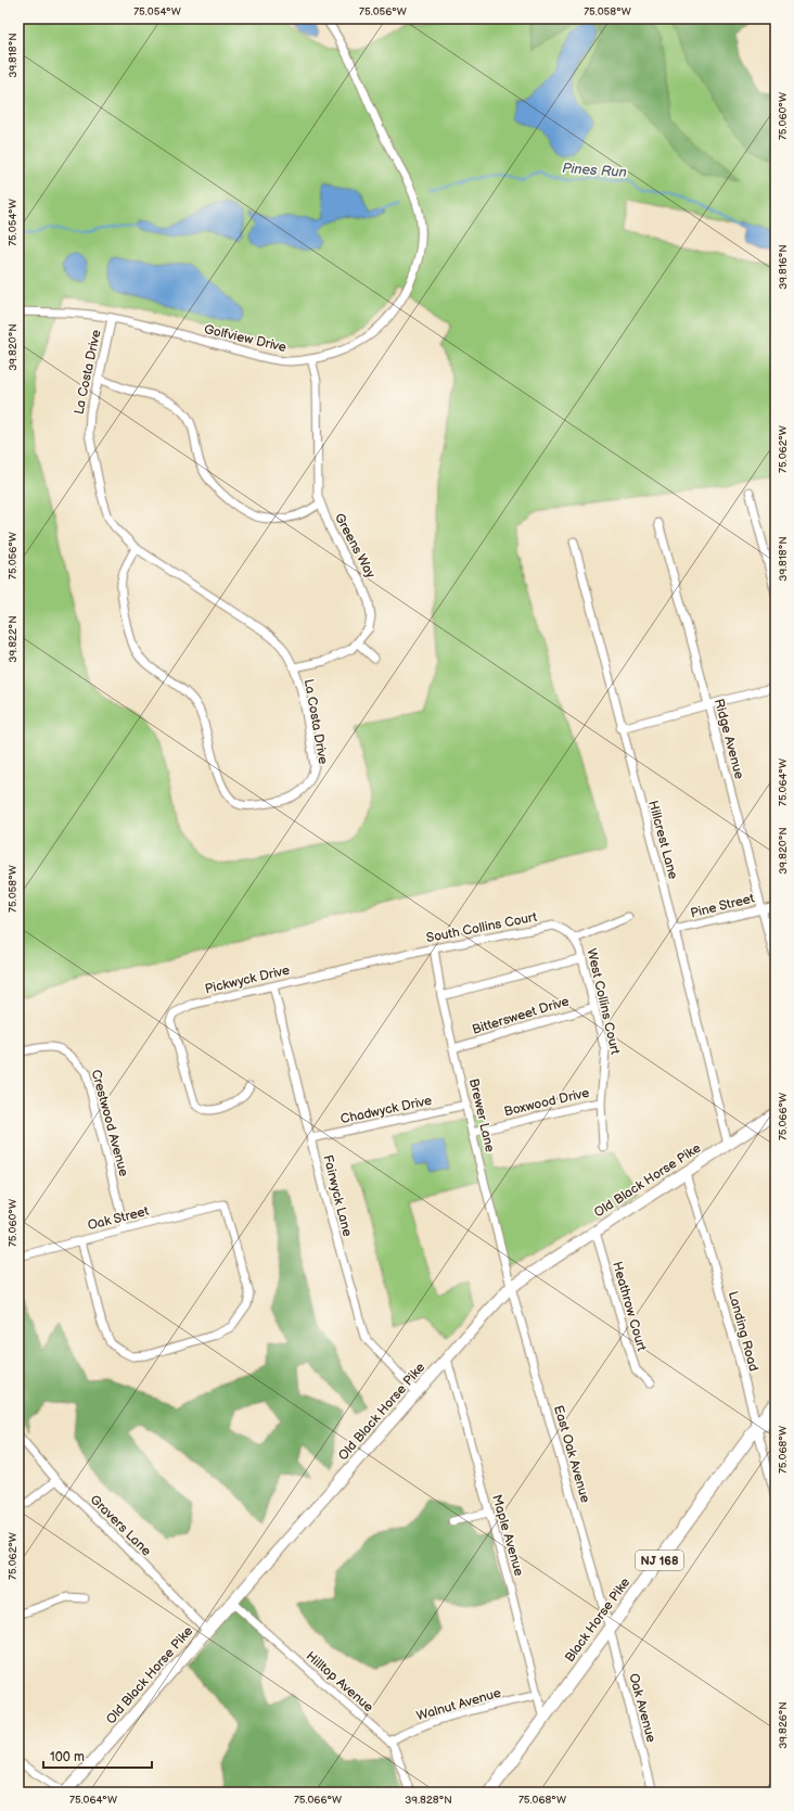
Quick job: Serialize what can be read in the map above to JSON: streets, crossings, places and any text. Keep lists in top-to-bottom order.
{
  "streets": {
    "main road": ["NJ 168", "Black Horse Pike"],
    "street": [
      "Golfview Drive",
      "La Costa Drive",
      "Greens Way",
      "Ridge Avenue",
      "Hillcrest Lane",
      "Pine Street",
      "South Collins Court",
      "Pickwyck Drive",
      "West Collins Court",
      "Bittersweet Drive",
      "Boxwood Drive",
      "Chadwyck Drive",
      "Brewer Lane",
      "Crestwood Avenue",
      "Old Black Horse Pike",
      "Fairwyck Lane",
      "Oak Street",
      "Heathrow Court",
      "Landing Road",
      "East Oak Avenue",
      "Gravers Lane",
      "Maple Avenue",
      "Hilltop Avenue",
      "Walnut Avenue",
      "Oak Avenue"
    ]
  },
  "crossings": [
    ["Golfview Drive", "La Costa Drive"],
    ["Golfview Drive", "Greens Way"],
    ["La Costa Drive", "Greens Way"],
    ["Ridge Avenue", "Pine Street"],
    ["Hillcrest Lane", "Pine Street"],
    ["Hillcrest Lane", "Old Black Horse Pike"],
    ["South Collins Court", "Pickwyck Drive"],
    ["South Collins Court", "West Collins Court"],
    ["South Collins Court", "Brewer Lane"],
    ["Pickwyck Drive", "Fairwyck Lane"],
    ["West Collins Court", "Bittersweet Drive"],
    ["West Collins Court", "Boxwood Drive"],
    ["Bittersweet Drive", "Brewer Lane"],
    ["Boxwood Drive", "Brewer Lane"],
    ["Chadwyck Drive", "Brewer Lane"],
    ["Chadwyck Drive", "Fairwyck Lane"],
    ["Brewer Lane", "Old Black Horse Pike"],
    ["Brewer Lane", "East Oak Avenue"],
    ["Crestwood Avenue", "Oak Street"],
    ["Old Black Horse Pike", "Fairwyck Lane"],
    ["Old Black Horse Pike", "Heathrow Court"],
    ["Old Black Horse Pike", "Landing Road"],
    ["Old Black Horse Pike", "East Oak Avenue"],
    ["Old Black Horse Pike", "Gravers Lane"],
    ["Old Black Horse Pike", "Maple Avenue"],
    ["Old Black Horse Pike", "Hilltop Avenue"],
    ["Landing Road", "Black Horse Pike"],
    ["East Oak Avenue", "Black Horse Pike"],
    ["East Oak Avenue", "Oak Avenue"],
    ["Maple Avenue", "Black Horse Pike"],
    ["Maple Avenue", "Walnut Avenue"],
    ["Black Horse Pike", "Oak Avenue"],
    ["Hilltop Avenue", "Walnut Avenue"]
  ],
  "water": ["Pines Run"],
  "scale_bar": "100 m",
  "coordinates": [
    "75.054°W",
    "75.056°W",
    "75.058°W",
    "39.818°N",
    "75.060°W",
    "39.816°N",
    "39.820°N",
    "75.062°W",
    "39.822°N",
    "75.064°W",
    "75.066°W",
    "75.068°W",
    "39.826°N",
    "39.828°N"
  ]
}
